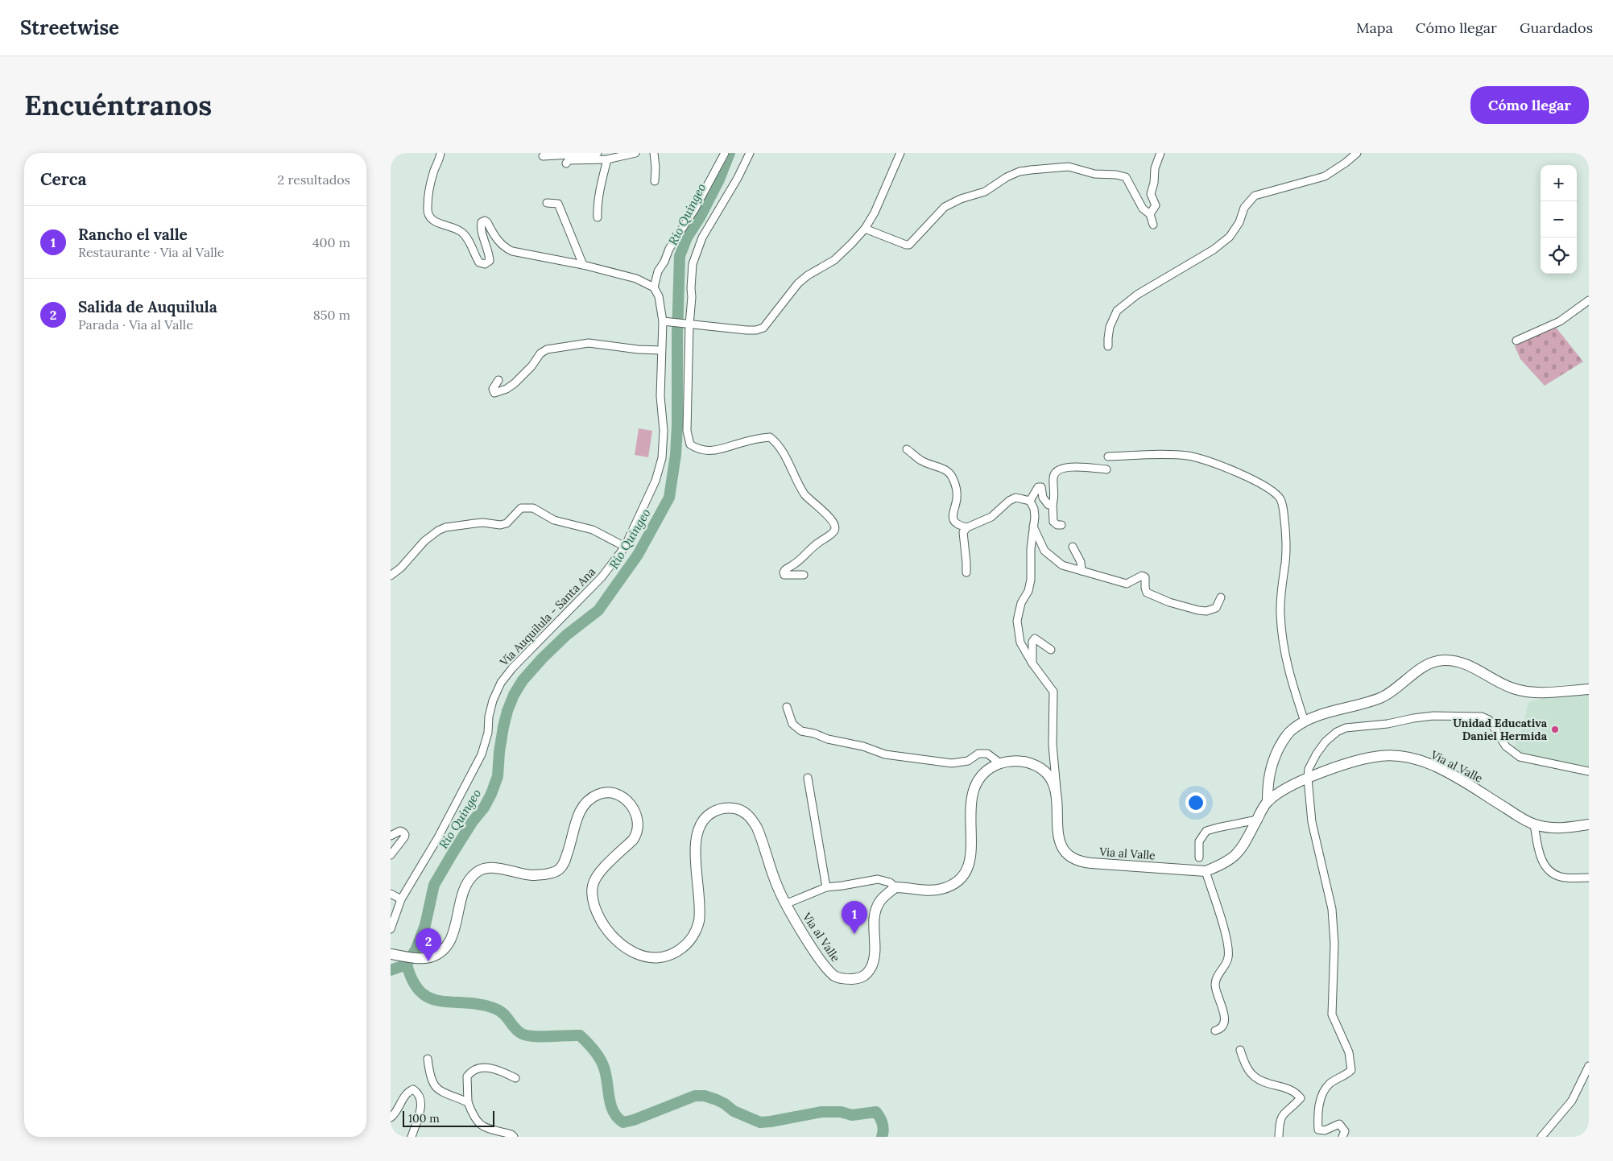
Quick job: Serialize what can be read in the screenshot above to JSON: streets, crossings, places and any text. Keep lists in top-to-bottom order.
{
  "streets": {
    "main road": ["Via al Valle"],
    "street": ["Vía Auquilula - Santa Ana"]
  },
  "water": ["Río Quingeo"],
  "places": ["Unidad Educativa Daniel Hermida"],
  "scale_bar": "100 m",
  "page": {
    "header": "Streetwise",
    "nav": ["Mapa", "Cómo llegar", "Guardados"],
    "buttons": "Cómo llegar",
    "title": "Encuéntranos",
    "heading": ["Cerca", "2 resultados"],
    "map_buttons": ["+", "−"],
    "list": [
      {
        "mark": "1",
        "name": "Rancho el valle",
        "note": "Restaurante · Via al Valle",
        "value": "400 m"
      },
      {
        "mark": "2",
        "name": "Salida de Auquilula",
        "note": "Parada · Via al Valle",
        "value": "850 m"
      }
    ],
    "pins": ["1", "2"],
    "scale": "100 m"
  }
}
